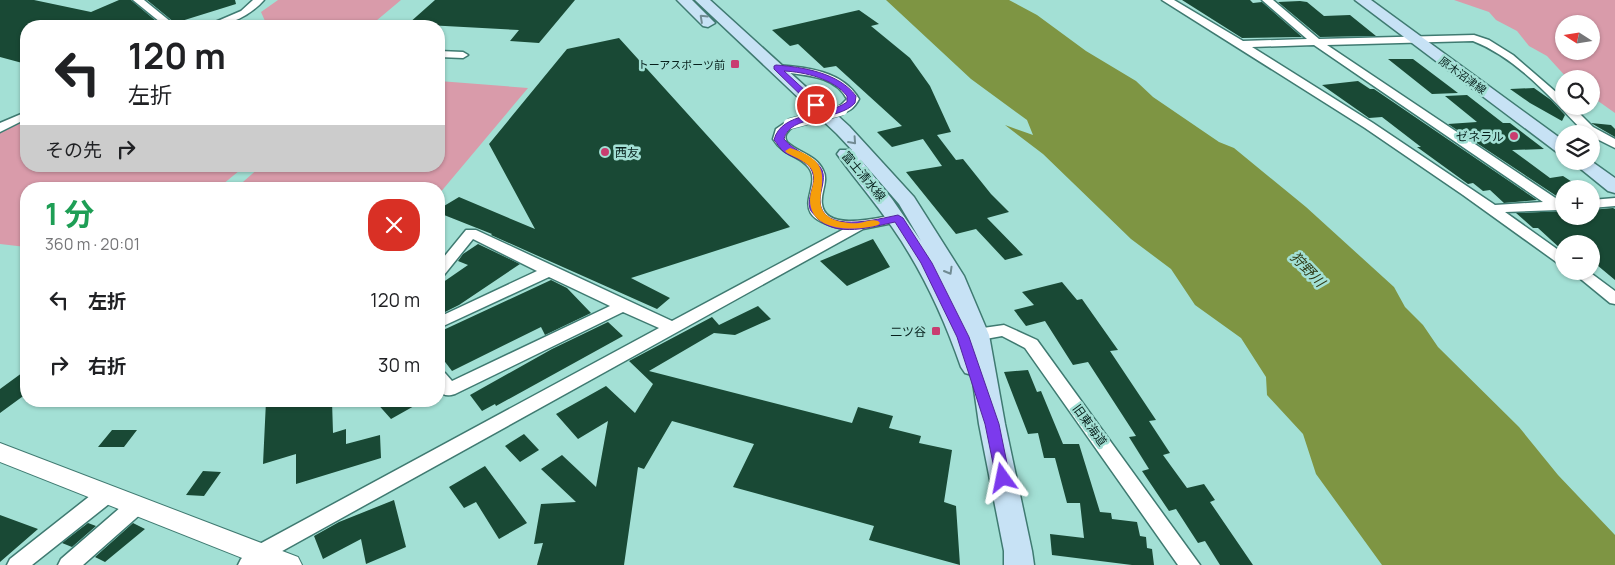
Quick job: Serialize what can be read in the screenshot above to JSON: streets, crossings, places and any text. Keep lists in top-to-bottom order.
{
  "streets": {
    "main road": ["原木沼津線", "富士清水線"],
    "street": ["旧東海道"]
  },
  "crossings": [
    ["富士清水線", "旧東海道"]
  ],
  "water": ["狩野川"],
  "places": {
    "transit": ["トーアスポーツ前", "二ツ谷"],
    "other": ["ゼネラル", "西友"]
  },
  "north": "left",
  "page": {
    "map_buttons": ["+", "−"],
    "turn": ["120 m", "左折"],
    "then": "その先",
    "heading": ["1 分", "360 m · 20:01"],
    "list": [
      {
        "name": "左折",
        "value": "120 m"
      },
      {
        "name": "右折",
        "value": "30 m"
      }
    ]
  }
}
